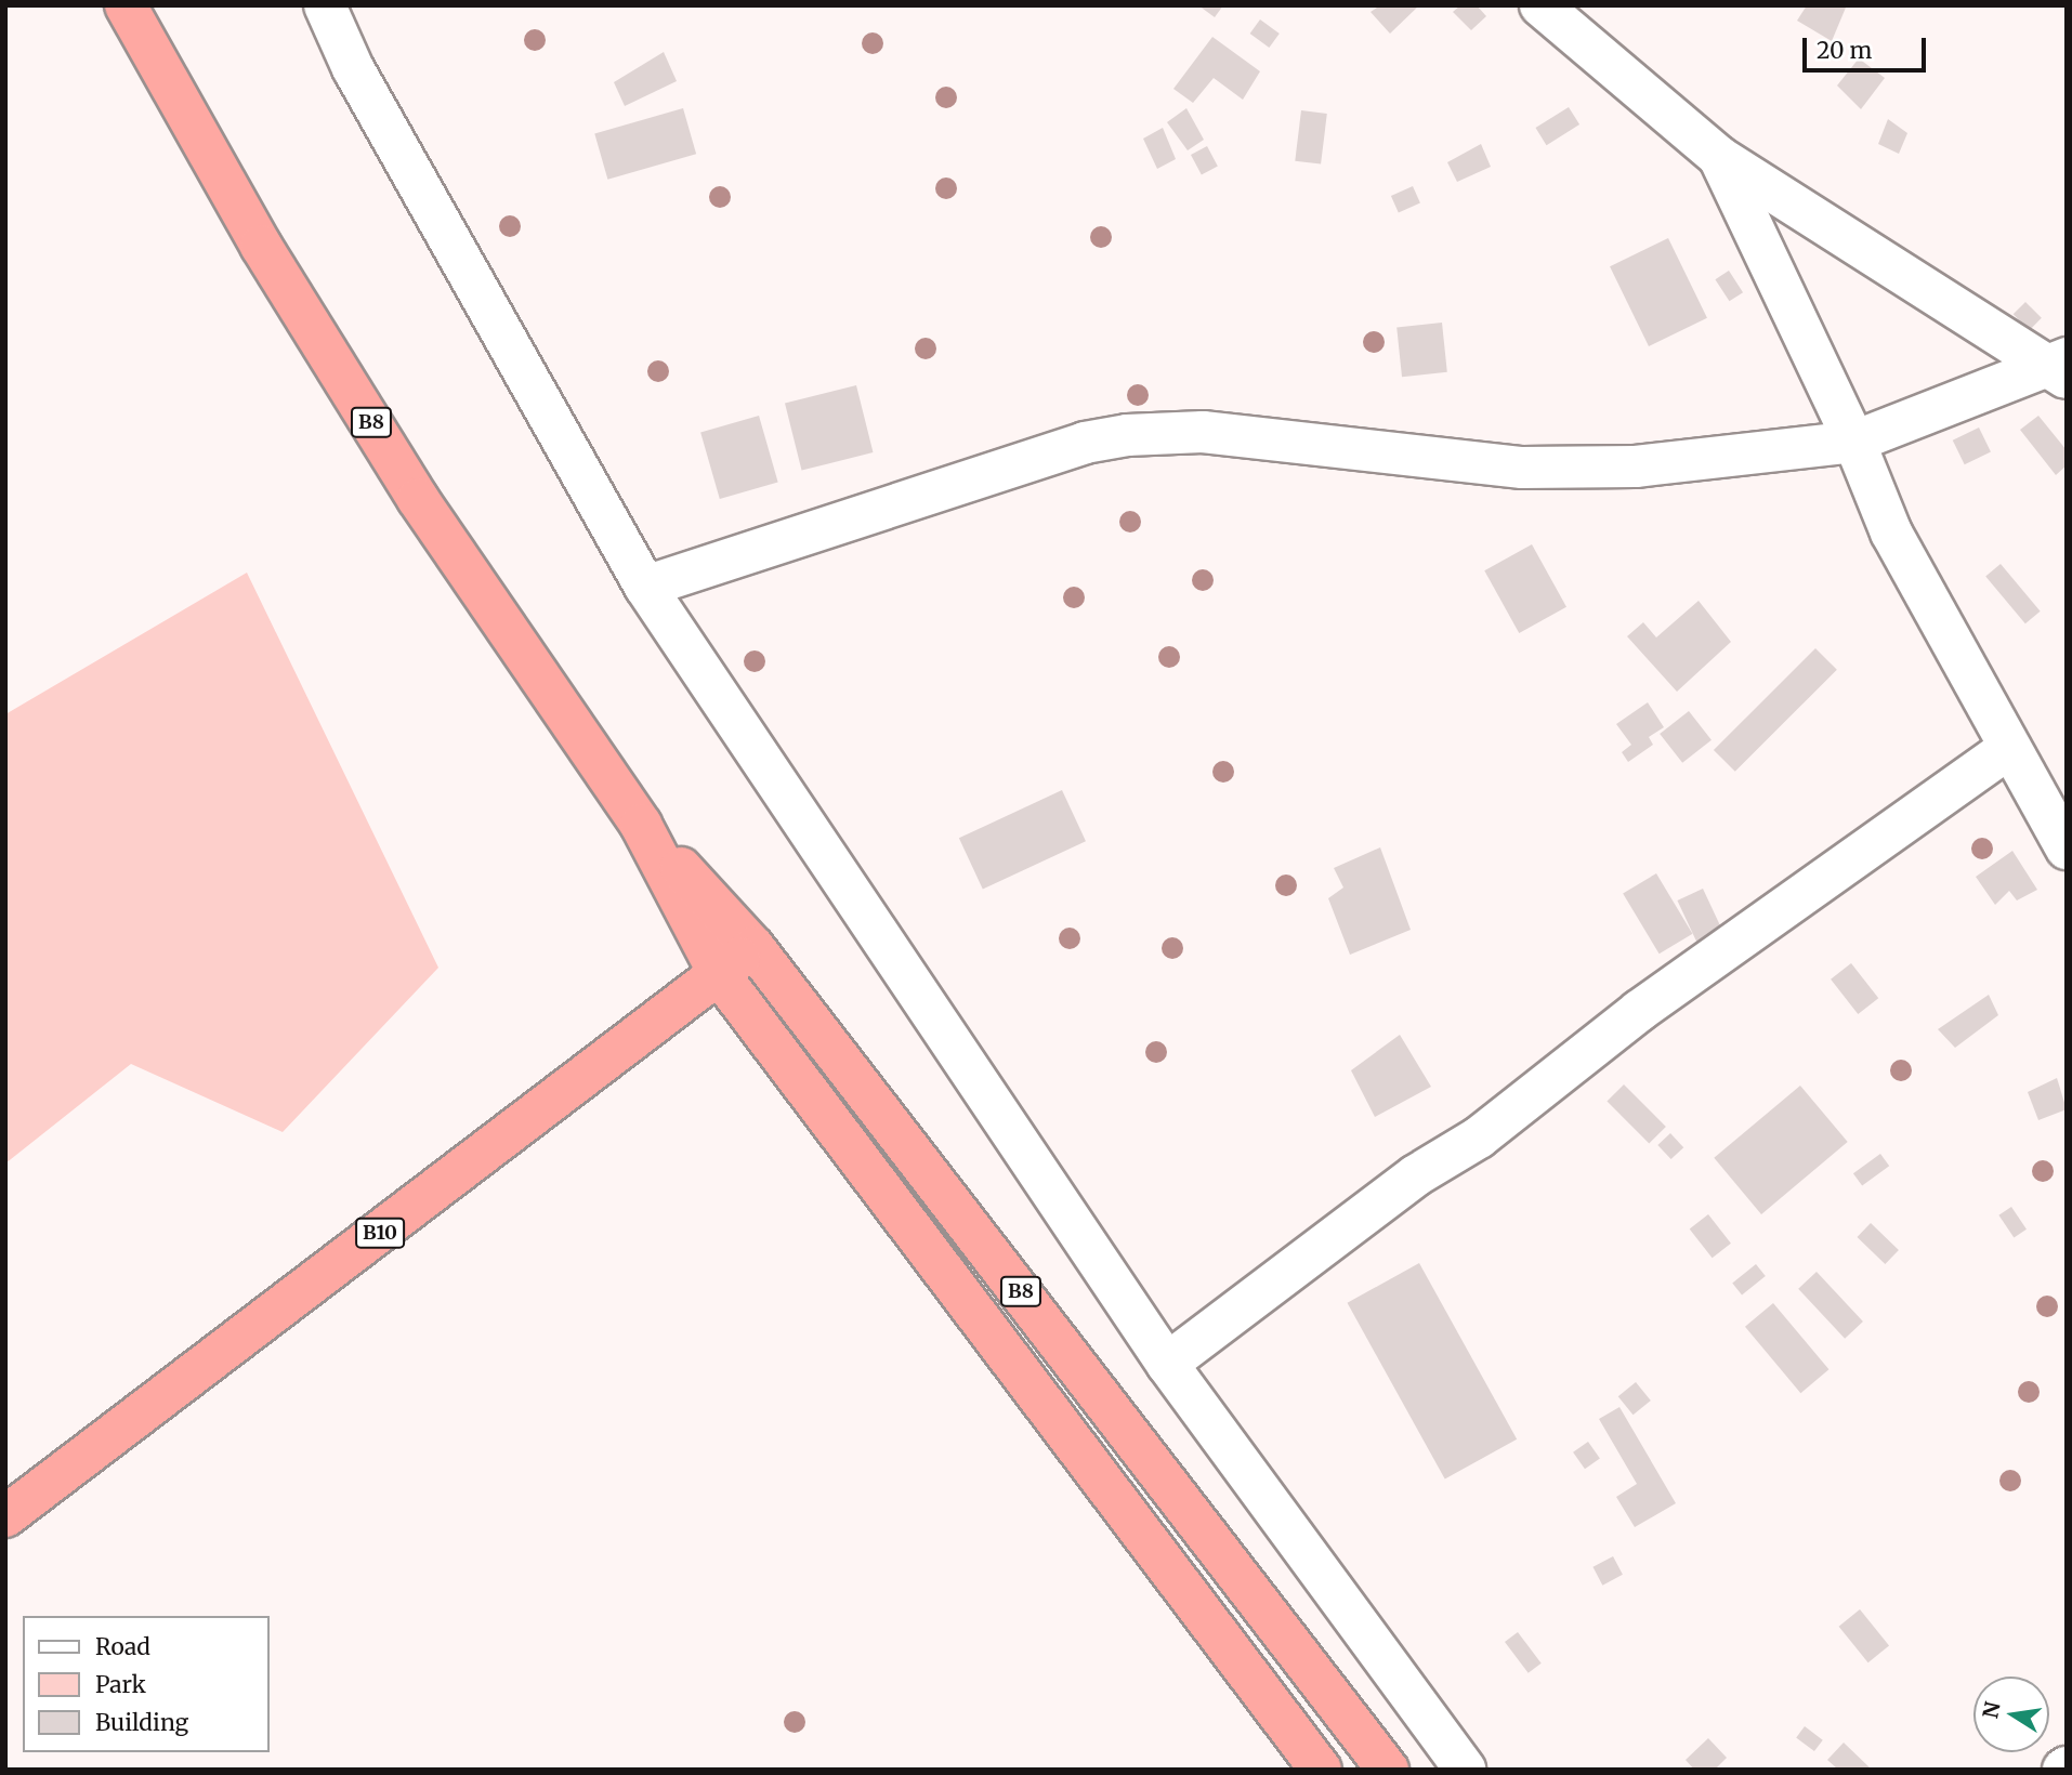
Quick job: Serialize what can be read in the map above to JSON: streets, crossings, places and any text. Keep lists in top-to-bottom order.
{
  "streets": {
    "highway": ["B8", "B10"]
  },
  "crossings": [
    ["B8", "B10"]
  ],
  "legend": ["Road", "Park", "Building"],
  "scale_bar": "20 m",
  "north": "left"
}
